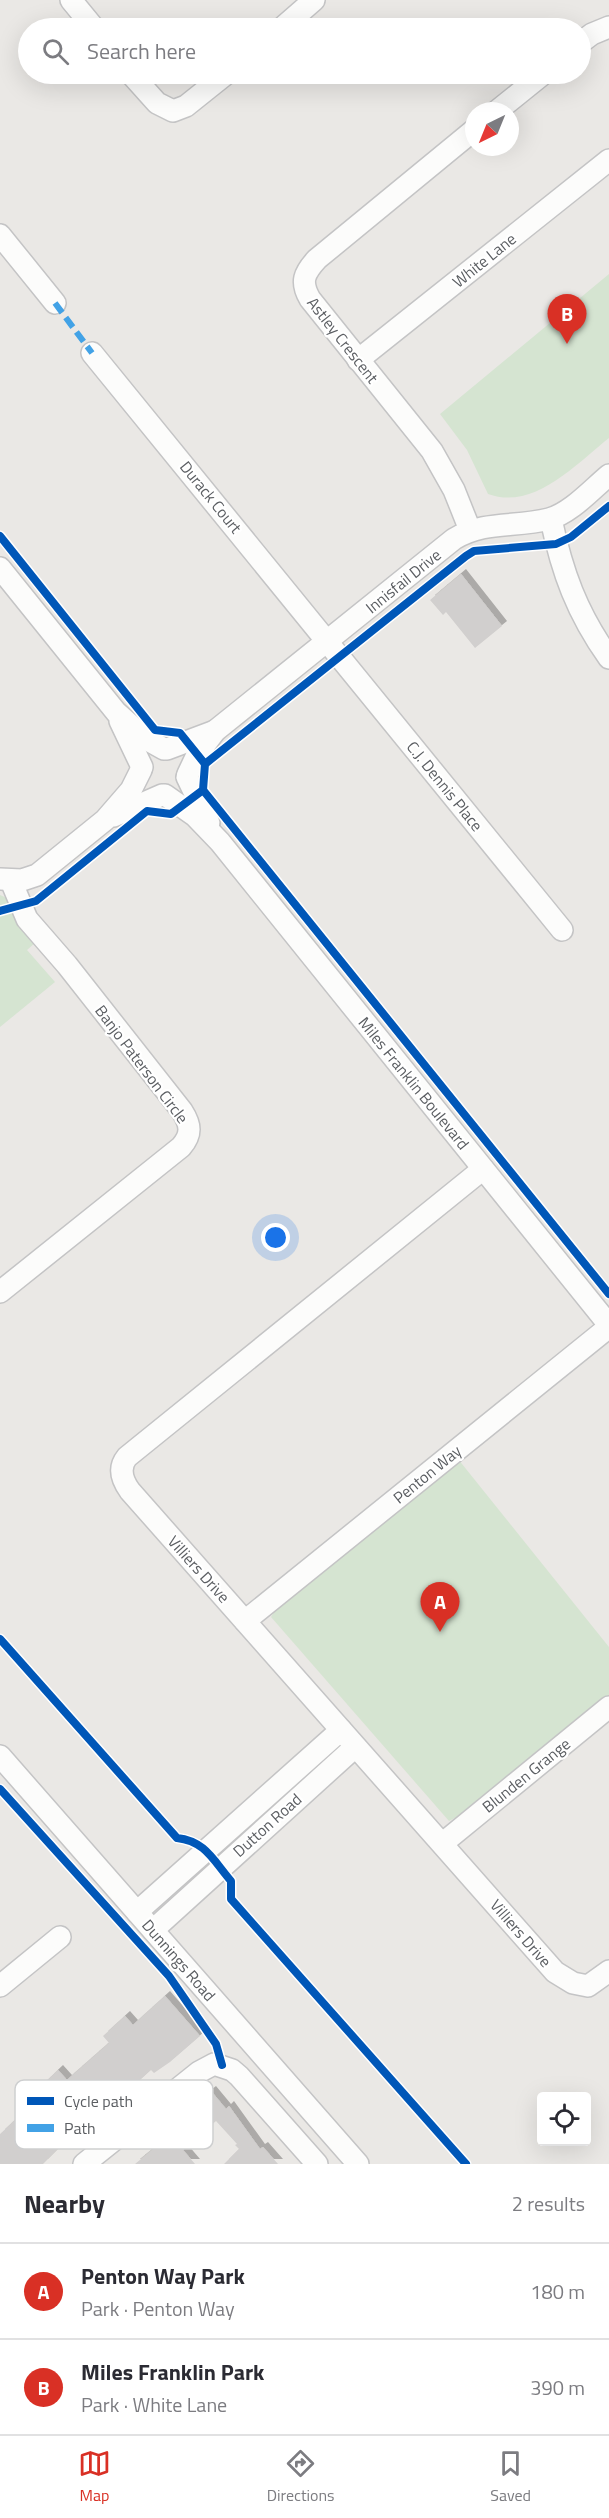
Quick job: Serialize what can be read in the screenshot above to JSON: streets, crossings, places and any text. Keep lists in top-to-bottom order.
{
  "streets": {
    "street": [
      "White Lane",
      "Astley Crescent",
      "Durack Court",
      "Innisfail Drive",
      "C.J. Dennis Place",
      "Banjo Paterson Circle",
      "Miles Franklin Boulevard",
      "Penton Way",
      "Villiers Drive",
      "Blunden Grange",
      "Dutton Road",
      "Dunnings Road"
    ]
  },
  "crossings": [
    ["White Lane", "Astley Crescent"],
    ["Astley Crescent", "Innisfail Drive"],
    ["Durack Court", "Innisfail Drive"],
    ["Durack Court", "C.J. Dennis Place"],
    ["Innisfail Drive", "C.J. Dennis Place"],
    ["Innisfail Drive", "Miles Franklin Boulevard"],
    ["Miles Franklin Boulevard", "Penton Way"],
    ["Miles Franklin Boulevard", "Villiers Drive"],
    ["Penton Way", "Villiers Drive"],
    ["Villiers Drive", "Blunden Grange"],
    ["Villiers Drive", "Dutton Road"],
    ["Dutton Road", "Dunnings Road"]
  ],
  "legend": ["Cycle path", "Path"],
  "north": "bottom left",
  "page": {
    "search": "Search here",
    "pins": ["B", "A"],
    "heading": ["Nearby", "2 results"],
    "list": [
      {
        "mark": "A",
        "name": "Penton Way Park",
        "note": "Park · Penton Way",
        "value": "180 m"
      },
      {
        "mark": "B",
        "name": "Miles Franklin Park",
        "note": "Park · White Lane",
        "value": "390 m"
      }
    ],
    "nav": ["Map", "Directions", "Saved"]
  }
}
